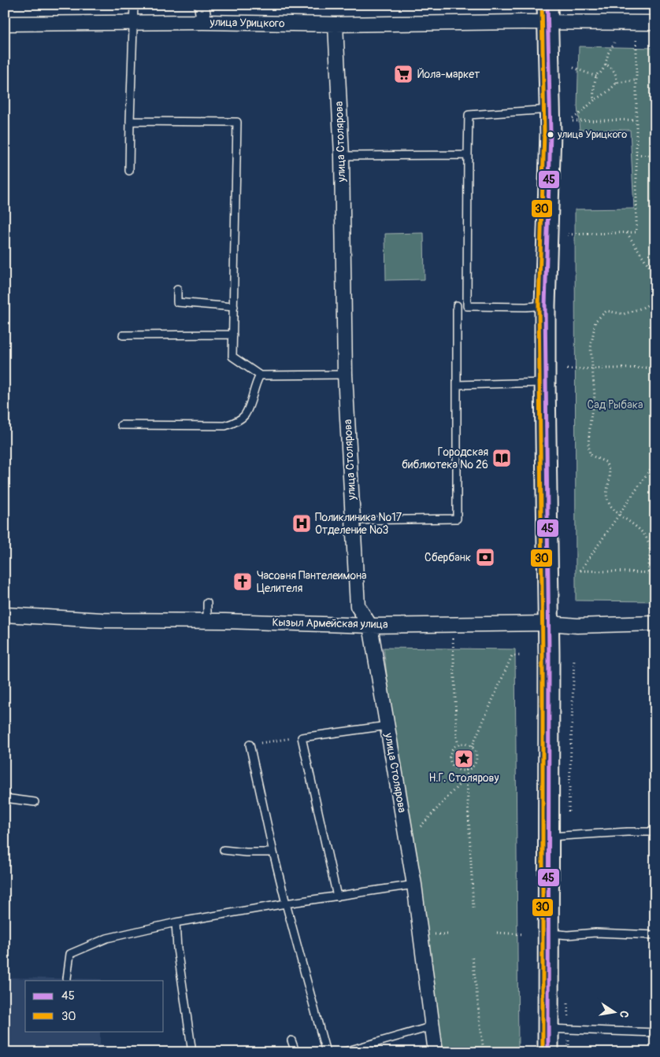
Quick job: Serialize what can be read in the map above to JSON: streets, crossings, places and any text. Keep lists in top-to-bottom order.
{
  "streets": {
    "street": ["улица Урицкого", "улица Столярова", "Кызыл Армейская улица"]
  },
  "crossings": [
    ["улица Урицкого", "улица Столярова"],
    ["улица Столярова", "Кызыл Армейская улица"]
  ],
  "parks": ["Сад Рыбака"],
  "places": {
    "supermarket": ["Йола-маркет"],
    "other": ["улица Урицкого"],
    "library": ["Городская библиотека № 26"],
    "hospital": ["Поликлиника №17 Отделение №3"],
    "bank": ["Сбербанк"],
    "church": ["Часовня Пантелеимона Целителя"],
    "place": ["Н.Г. Столярову"]
  },
  "lines": ["transit line 45", "transit line 30"],
  "legend": ["45", "30"],
  "north": "right"
}
